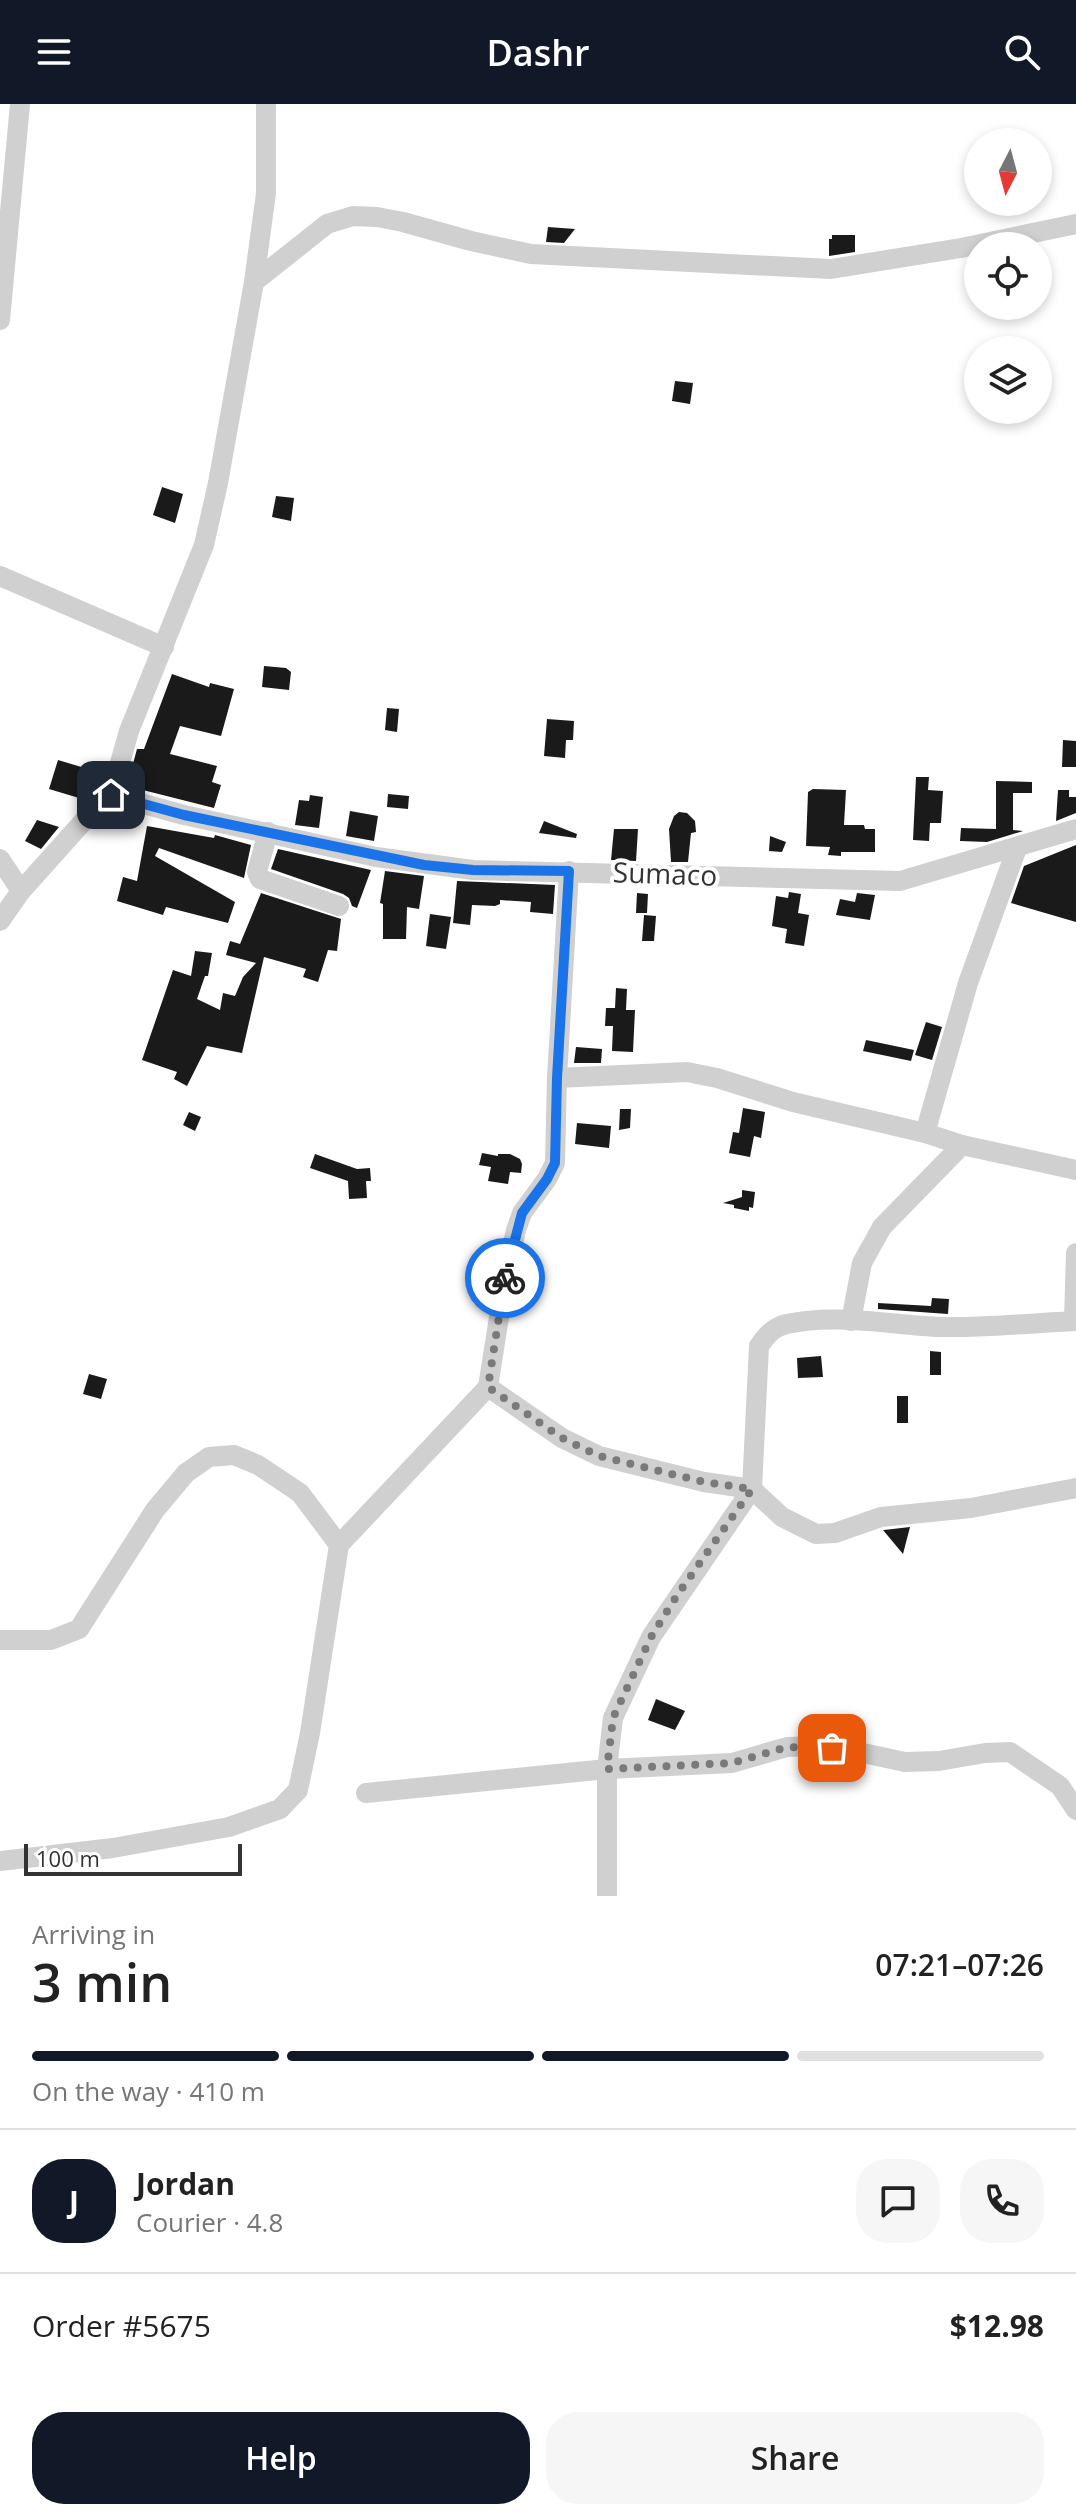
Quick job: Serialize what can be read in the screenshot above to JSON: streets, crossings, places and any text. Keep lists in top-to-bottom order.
{
  "streets": {
    "street": ["Sumaco"]
  },
  "scale_bar": "100 m",
  "north": "bottom",
  "page": {
    "header": "Dashr",
    "scale": "100 m",
    "heading": ["3 min", "Arriving in", "07:21–07:26"],
    "panel": [
      "Jordan",
      "Courier · 4.8",
      "Order #5675",
      "$12.98"
    ],
    "bar": "On the way · 410 m",
    "round": "J",
    "buttons": ["Help", "Share"]
  }
}
